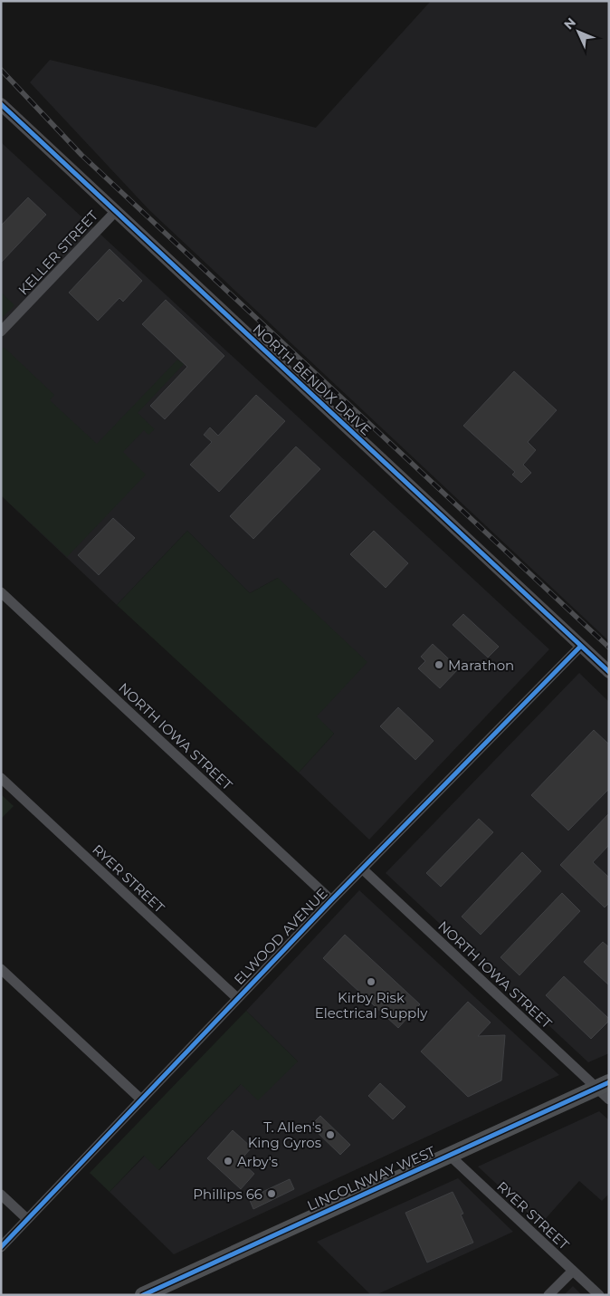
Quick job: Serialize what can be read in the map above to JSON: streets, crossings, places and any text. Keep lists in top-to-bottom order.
{
  "streets": {
    "main road": ["LINCOLNWAY WEST"],
    "street": [
      "KELLER STREET",
      "NORTH BENDIX DRIVE",
      "NORTH IOWA STREET",
      "RYER STREET",
      "ELWOOD AVENUE"
    ]
  },
  "crossings": [
    ["KELLER STREET", "NORTH BENDIX DRIVE"],
    ["NORTH BENDIX DRIVE", "ELWOOD AVENUE"],
    ["NORTH IOWA STREET", "ELWOOD AVENUE"],
    ["NORTH IOWA STREET", "LINCOLNWAY WEST"],
    ["RYER STREET", "ELWOOD AVENUE"],
    ["RYER STREET", "LINCOLNWAY WEST"]
  ],
  "places": [
    "Marathon",
    "Kirby Risk Electrical Supply",
    "T. Allen's King Gyros",
    "Arby's",
    "Phillips 66"
  ],
  "north": "top left"
}
